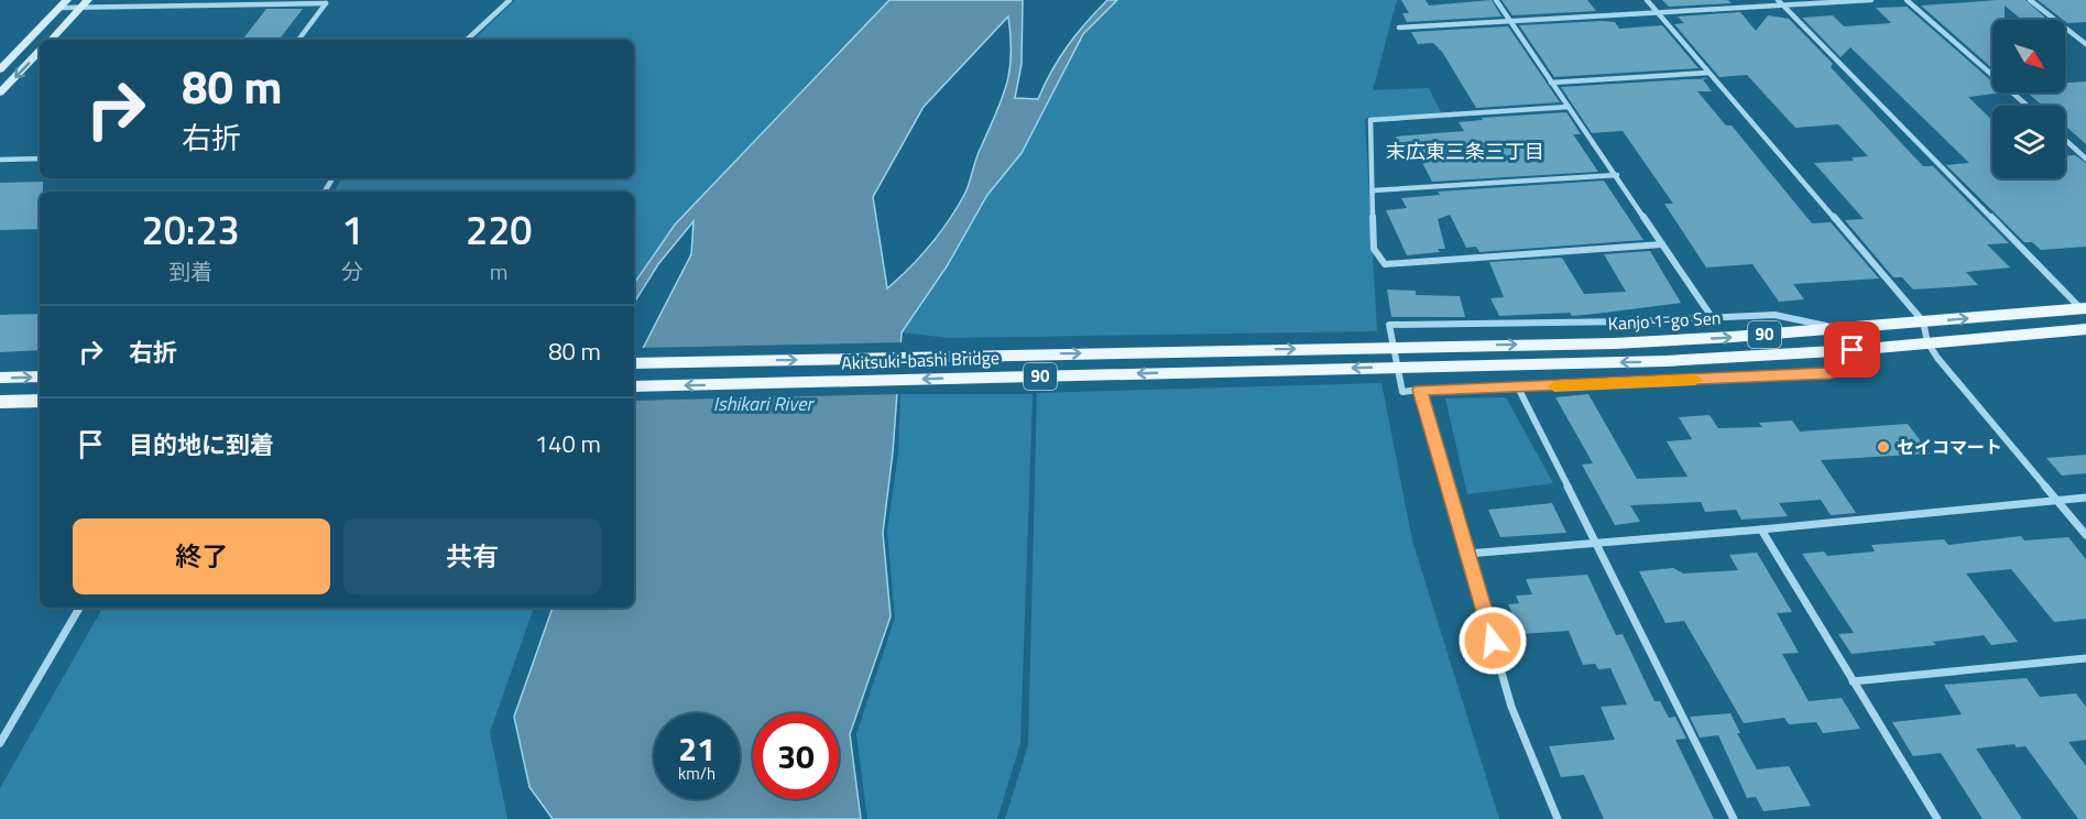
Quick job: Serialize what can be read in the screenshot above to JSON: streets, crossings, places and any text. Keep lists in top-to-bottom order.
{
  "streets": {
    "main road": ["Kanjo 1-go Sen", "90", "Akitsuki-bashi Bridge"]
  },
  "crossings": [
    ["Kanjo 1-go Sen", "Akitsuki-bashi Bridge"],
    ["90", "Akitsuki-bashi Bridge"]
  ],
  "one_way": ["Kanjo 1-go Sen"],
  "districts": ["末広東三条三丁目"],
  "water": ["Ishikari River"],
  "places": ["セイコマート"],
  "north": "bottom right",
  "page": {
    "turn": ["80 m", "右折"],
    "eta": [
      "20:23",
      "到着",
      "1",
      "分",
      "220",
      "m"
    ],
    "list": [
      {
        "name": "右折",
        "value": "80 m"
      },
      {
        "name": "目的地に到着",
        "value": "140 m"
      }
    ],
    "buttons": ["終了", "共有"],
    "speed": "21 km/h",
    "limit": "30"
  }
}
